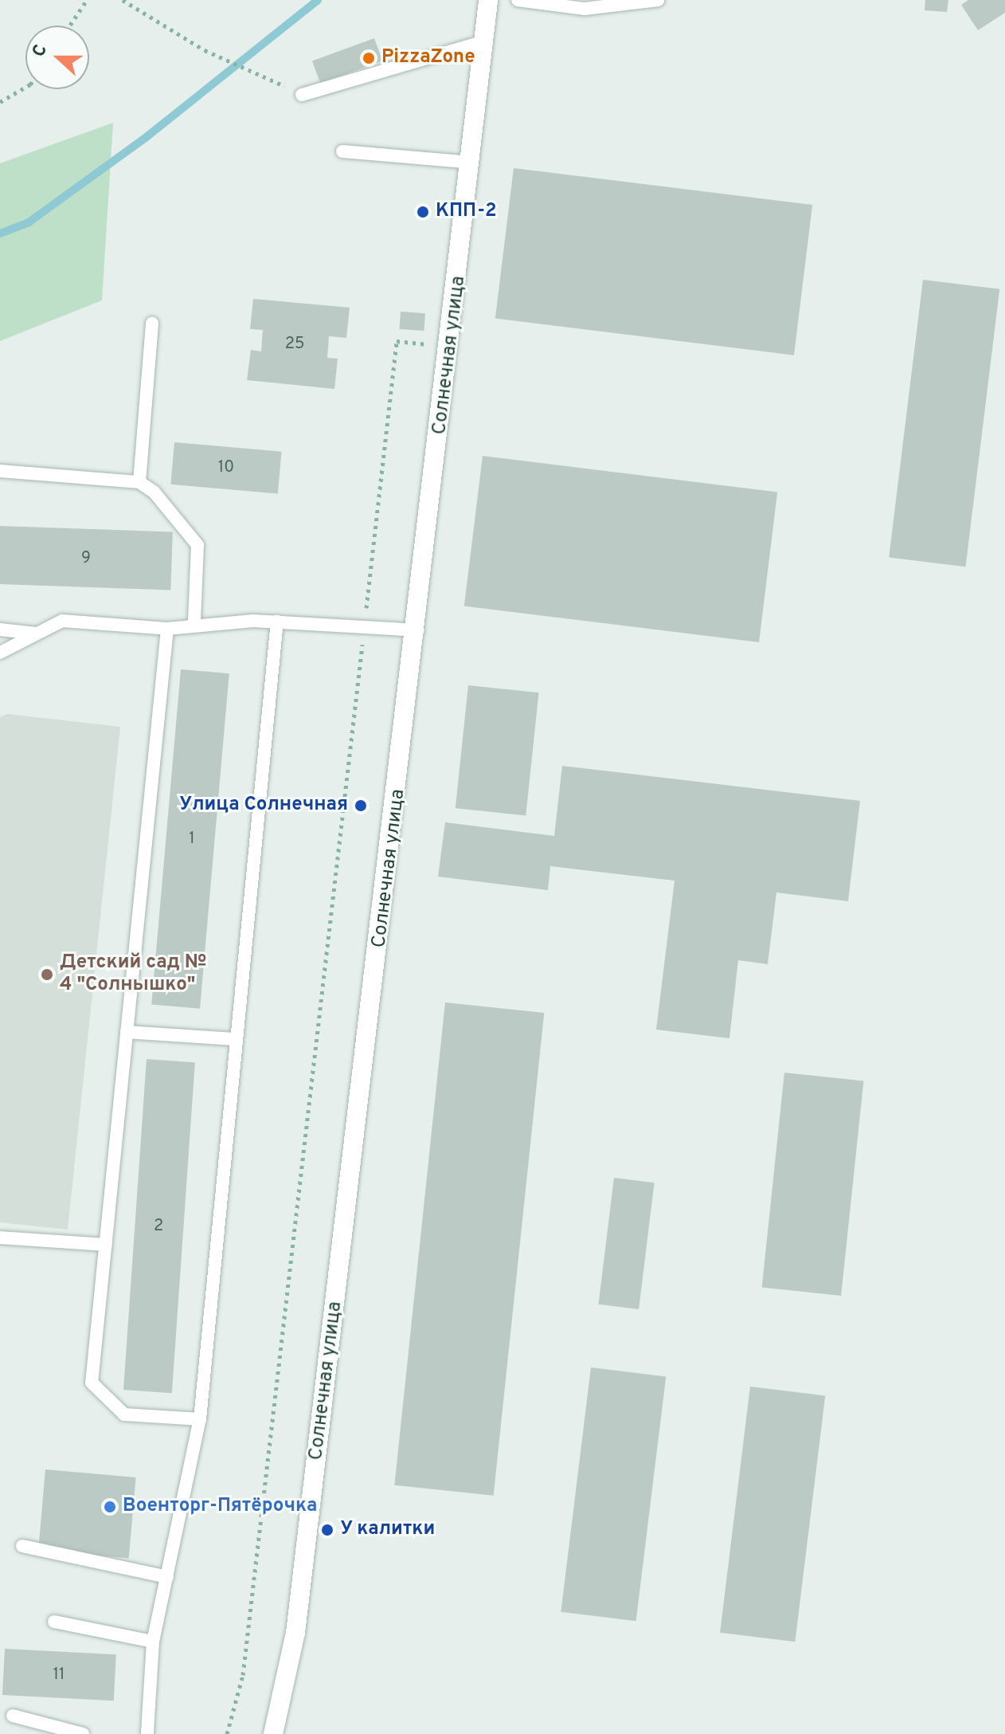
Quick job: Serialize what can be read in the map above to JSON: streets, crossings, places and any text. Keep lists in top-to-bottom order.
{
  "streets": {
    "street": ["Солнечная улица"]
  },
  "places": [
    "PizzaZone",
    "КПП-2",
    "Улица Солнечная",
    "Детский сад № 4 \"Солнышко\"",
    "Военторг-Пятёрочка",
    "У калитки"
  ],
  "house_numbers": [
    "25",
    "10",
    "9",
    "1",
    "2",
    "11"
  ],
  "north": "left"
}
